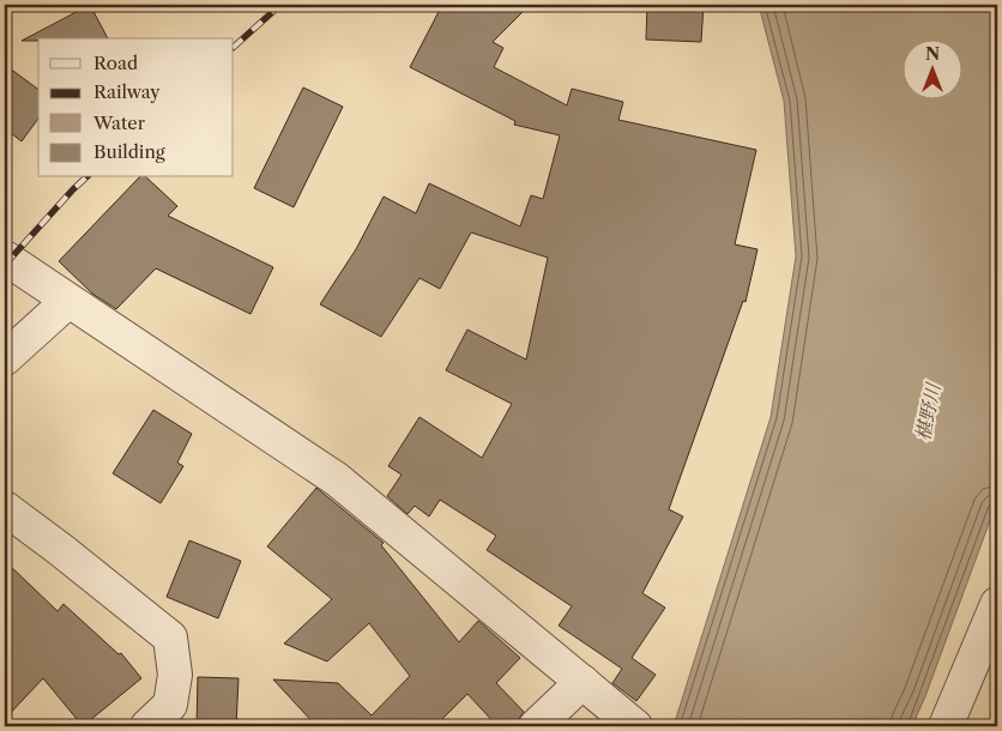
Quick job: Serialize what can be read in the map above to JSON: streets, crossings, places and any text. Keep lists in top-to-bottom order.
{
  "water": ["椹野川"],
  "legend": [
    "Road",
    "Railway",
    "Water",
    "Building"
  ],
  "north": "top"
}
